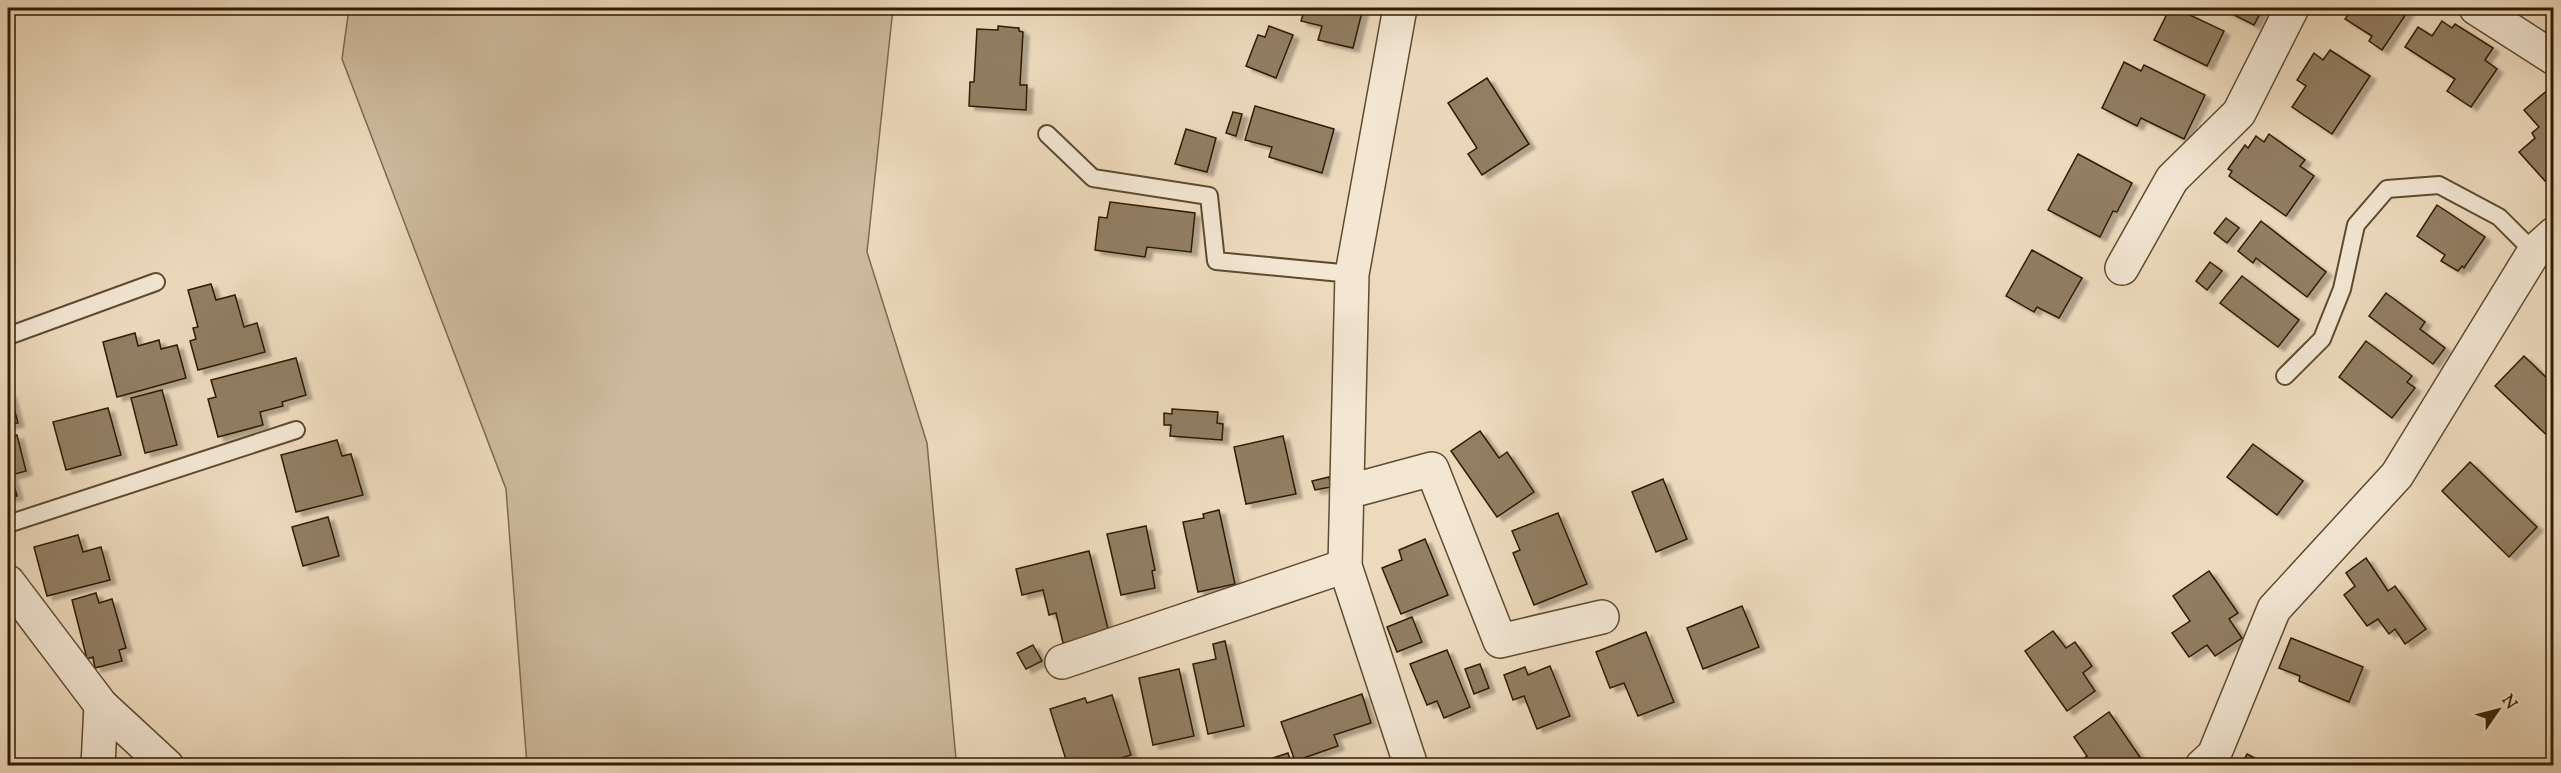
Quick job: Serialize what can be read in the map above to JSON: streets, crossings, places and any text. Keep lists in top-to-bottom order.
{
  "north": "top right"
}
